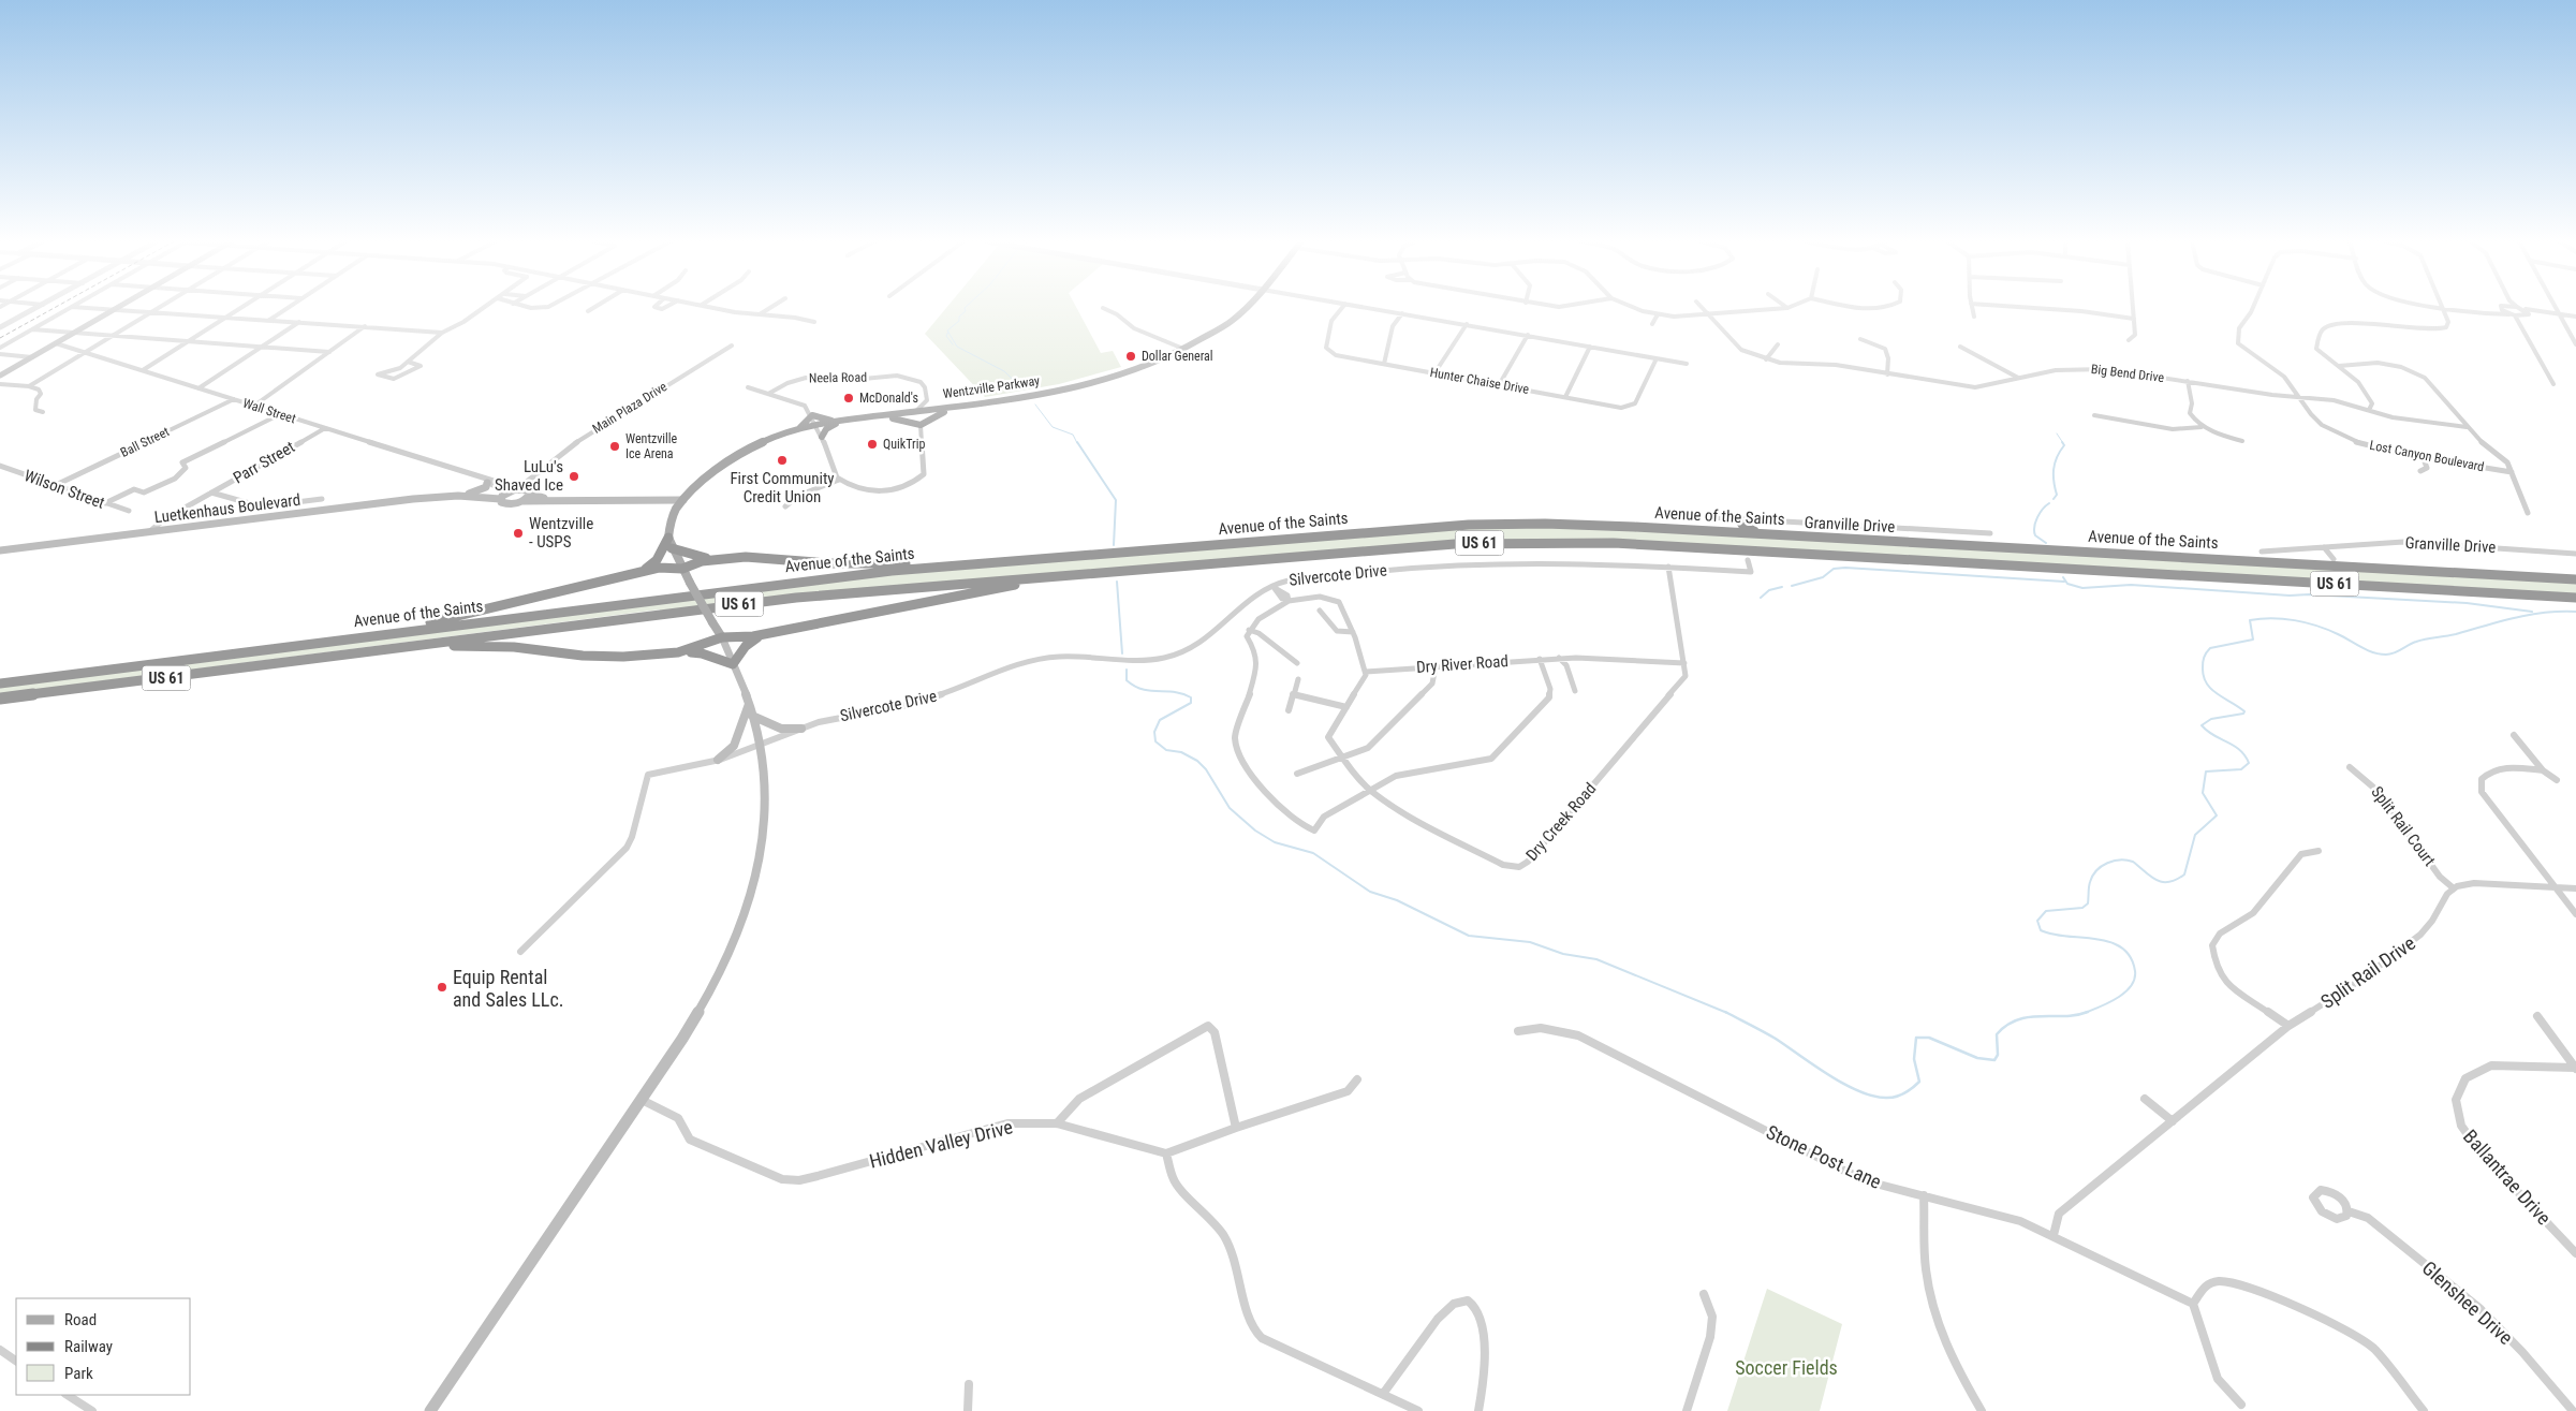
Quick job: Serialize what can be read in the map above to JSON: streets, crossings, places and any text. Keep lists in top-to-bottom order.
{
  "streets": {
    "highway": ["Avenue of the Saints", "US 61"],
    "main road": ["Wentzville Parkway", "Luetkenhaus Boulevard"],
    "street": [
      "Big Bend Drive",
      "Neela Road",
      "Hunter Chaise Drive",
      "Main Plaza Drive",
      "Wall Street",
      "Ball Street",
      "Lost Canyon Boulevard",
      "Parr Street",
      "Wilson Street",
      "Granville Drive",
      "Silvercote Drive",
      "Dry River Road",
      "Dry Creek Road",
      "Split Rail Court",
      "Split Rail Drive",
      "Hidden Valley Drive",
      "Stone Post Lane",
      "Ballantrae Drive",
      "Glenshee Drive"
    ]
  },
  "crossings": [
    ["Big Bend Drive", "Lost Canyon Boulevard"],
    ["Neela Road", "Wentzville Parkway"],
    ["Main Plaza Drive", "Wall Street"],
    ["Main Plaza Drive", "Luetkenhaus Boulevard"],
    ["Wall Street", "Ball Street"],
    ["Wall Street", "Parr Street"],
    ["Wall Street", "Luetkenhaus Boulevard"],
    ["Ball Street", "Wilson Street"],
    ["Parr Street", "Luetkenhaus Boulevard"],
    ["Silvercote Drive", "Dry Creek Road"],
    ["Dry River Road", "Dry Creek Road"],
    ["Split Rail Court", "Split Rail Drive"],
    ["Split Rail Drive", "Stone Post Lane"]
  ],
  "parks": ["Soccer Fields"],
  "places": [
    "Dollar General",
    "McDonald's",
    "QuikTrip",
    "Wentzville Ice Arena",
    "First Community Credit Union",
    "LuLu's Shaved Ice",
    "Wentzville - USPS",
    "Equip Rental and Sales LLc."
  ],
  "legend": ["Road", "Railway", "Park"]
}
